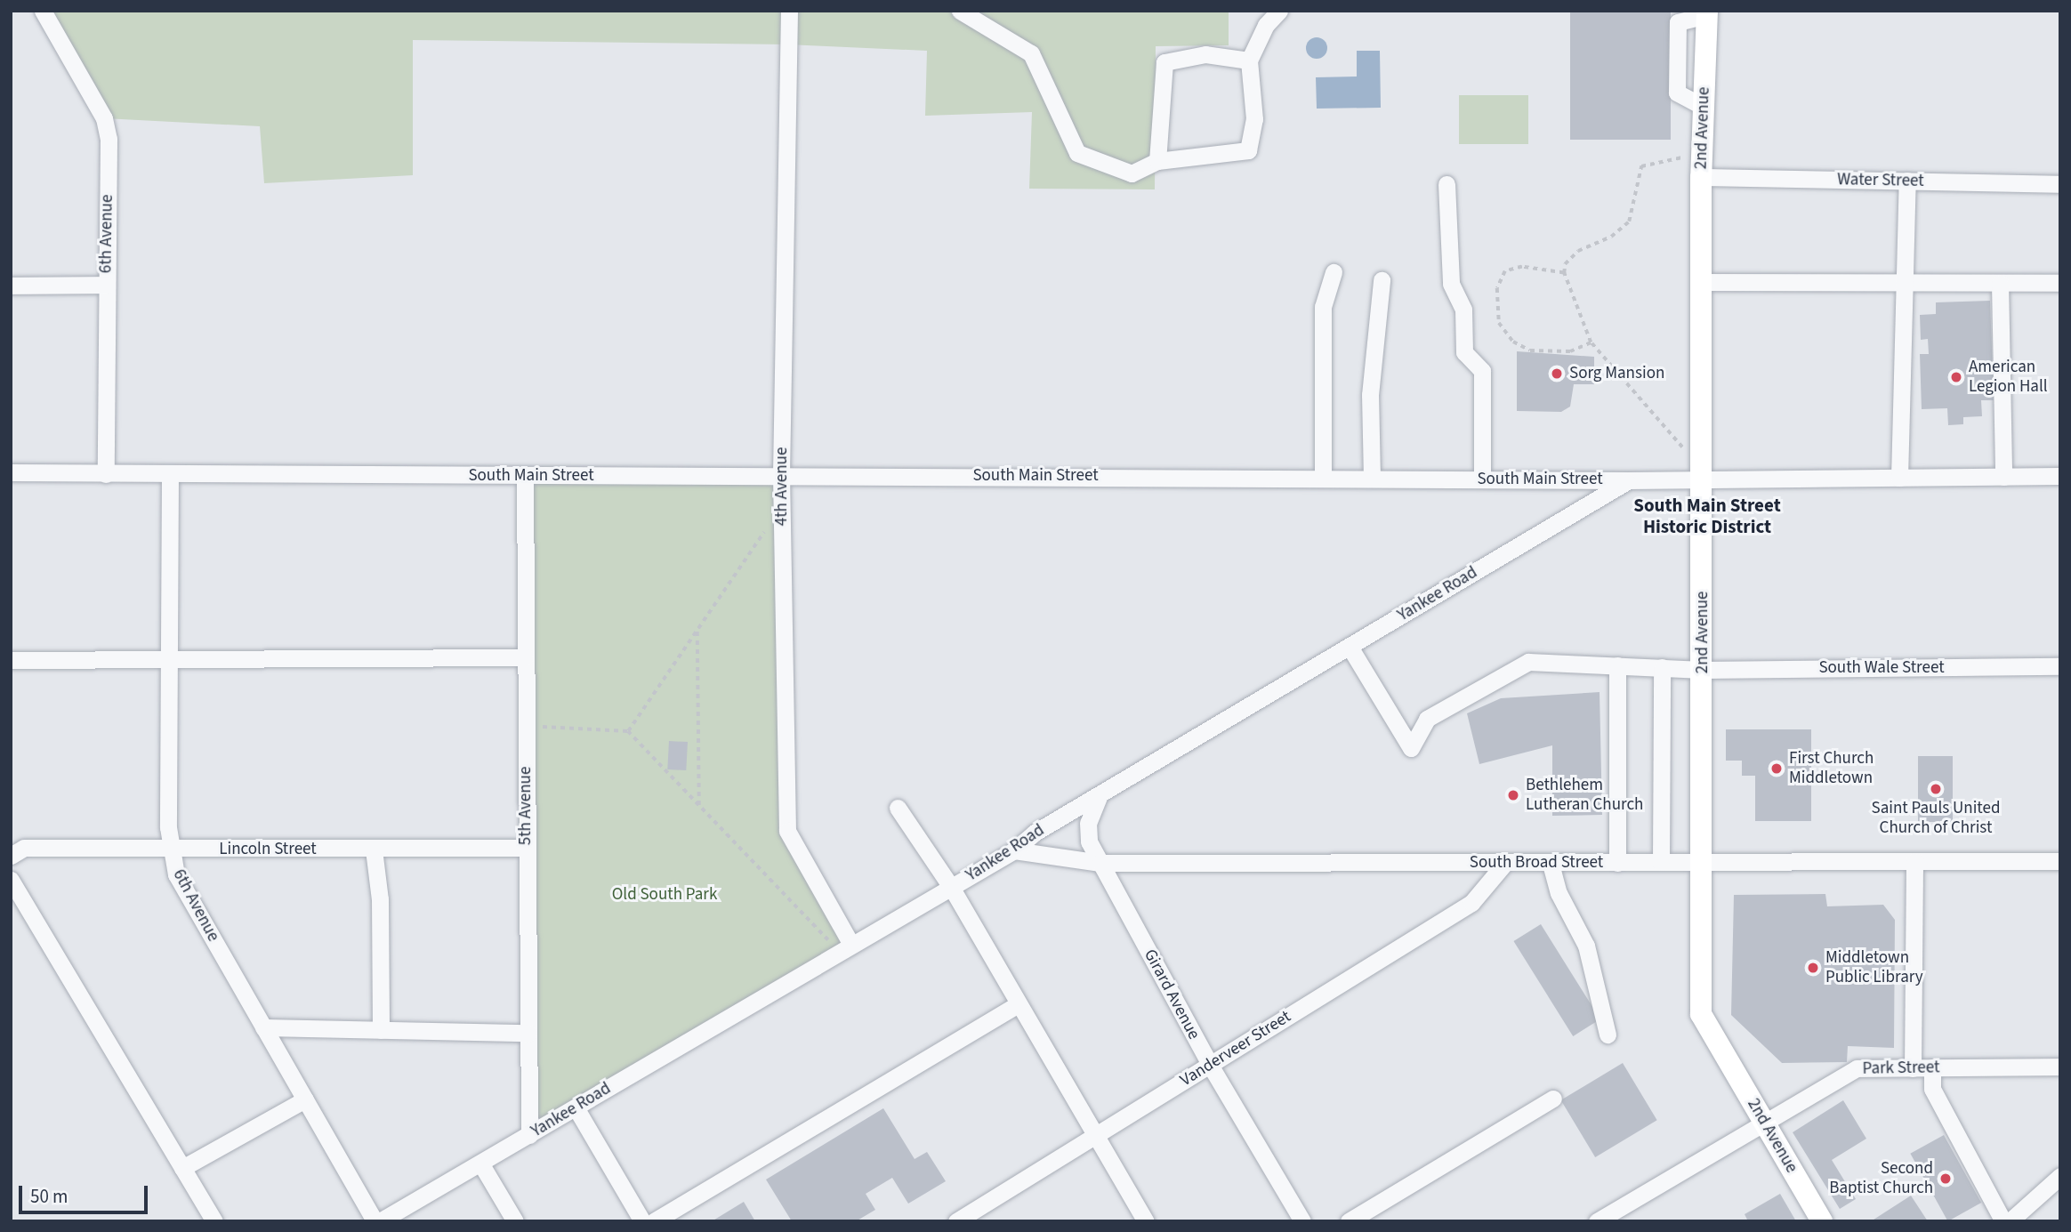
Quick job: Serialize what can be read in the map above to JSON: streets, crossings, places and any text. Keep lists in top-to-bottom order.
{
  "streets": {
    "main road": ["2nd Avenue"],
    "street": [
      "Water Street",
      "6th Avenue",
      "South Main Street",
      "4th Avenue",
      "Yankee Road",
      "South Wale Street",
      "5th Avenue",
      "Lincoln Street",
      "South Broad Street",
      "Girard Avenue",
      "Vanderveer Street",
      "Park Street"
    ]
  },
  "crossings": [
    ["2nd Avenue", "Water Street"],
    ["2nd Avenue", "South Main Street"],
    ["2nd Avenue", "South Wale Street"],
    ["2nd Avenue", "South Broad Street"],
    ["2nd Avenue", "Park Street"],
    ["6th Avenue", "South Main Street"],
    ["6th Avenue", "Lincoln Street"],
    ["South Main Street", "4th Avenue"],
    ["South Main Street", "Yankee Road"],
    ["South Main Street", "5th Avenue"],
    ["4th Avenue", "Yankee Road"],
    ["Yankee Road", "South Wale Street"],
    ["Yankee Road", "5th Avenue"],
    ["Yankee Road", "South Broad Street"],
    ["Yankee Road", "Girard Avenue"],
    ["5th Avenue", "Lincoln Street"],
    ["South Broad Street", "Girard Avenue"],
    ["South Broad Street", "Vanderveer Street"],
    ["Girard Avenue", "Vanderveer Street"]
  ],
  "districts": ["South Main Street Historic District"],
  "parks": ["Old South Park"],
  "places": [
    "Sorg Mansion",
    "American Legion Hall",
    "First Church Middletown",
    "Saint Pauls United Church of Christ",
    "Bethlehem Lutheran Church",
    "Middletown Public Library",
    "Second Baptist Church"
  ],
  "scale_bar": "50 m"
}
